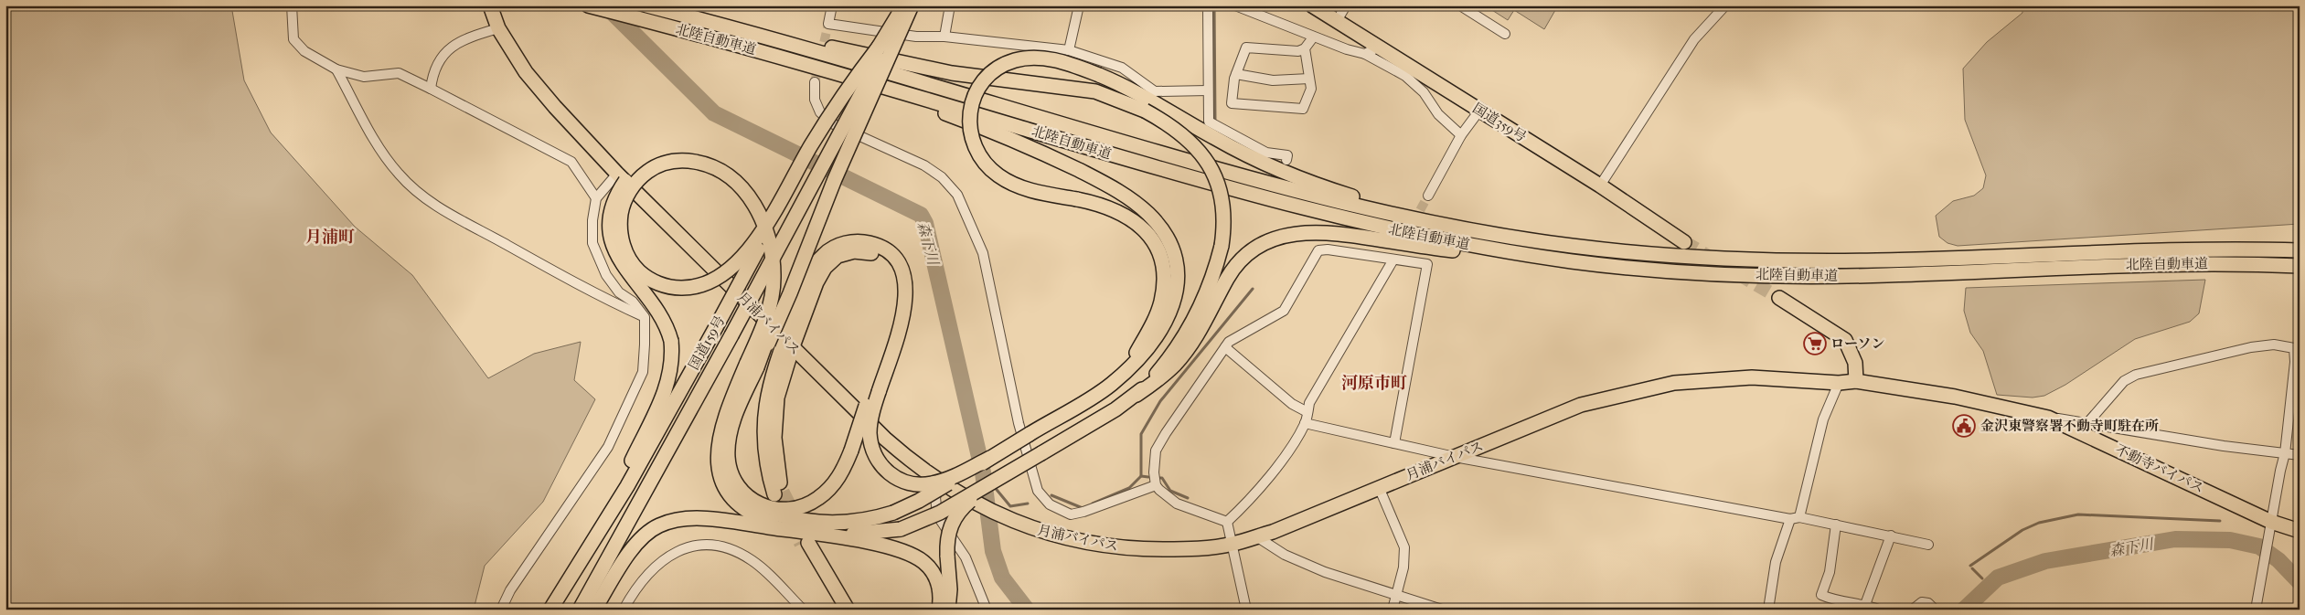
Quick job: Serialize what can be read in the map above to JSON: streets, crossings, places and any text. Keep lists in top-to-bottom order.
{
  "streets": {
    "highway": [
      "北陸自動車道",
      "国道359号",
      "月浦バイパス",
      "国道159号",
      "不動寺バイパス"
    ]
  },
  "crossings": [
    ["月浦バイパス", "不動寺バイパス"]
  ],
  "districts": ["月浦町", "河原市町"],
  "water": ["森下川"],
  "places": {
    "supermarket": ["ローソン"],
    "public building": ["金沢東警察署不動寺町駐在所"]
  }
}
